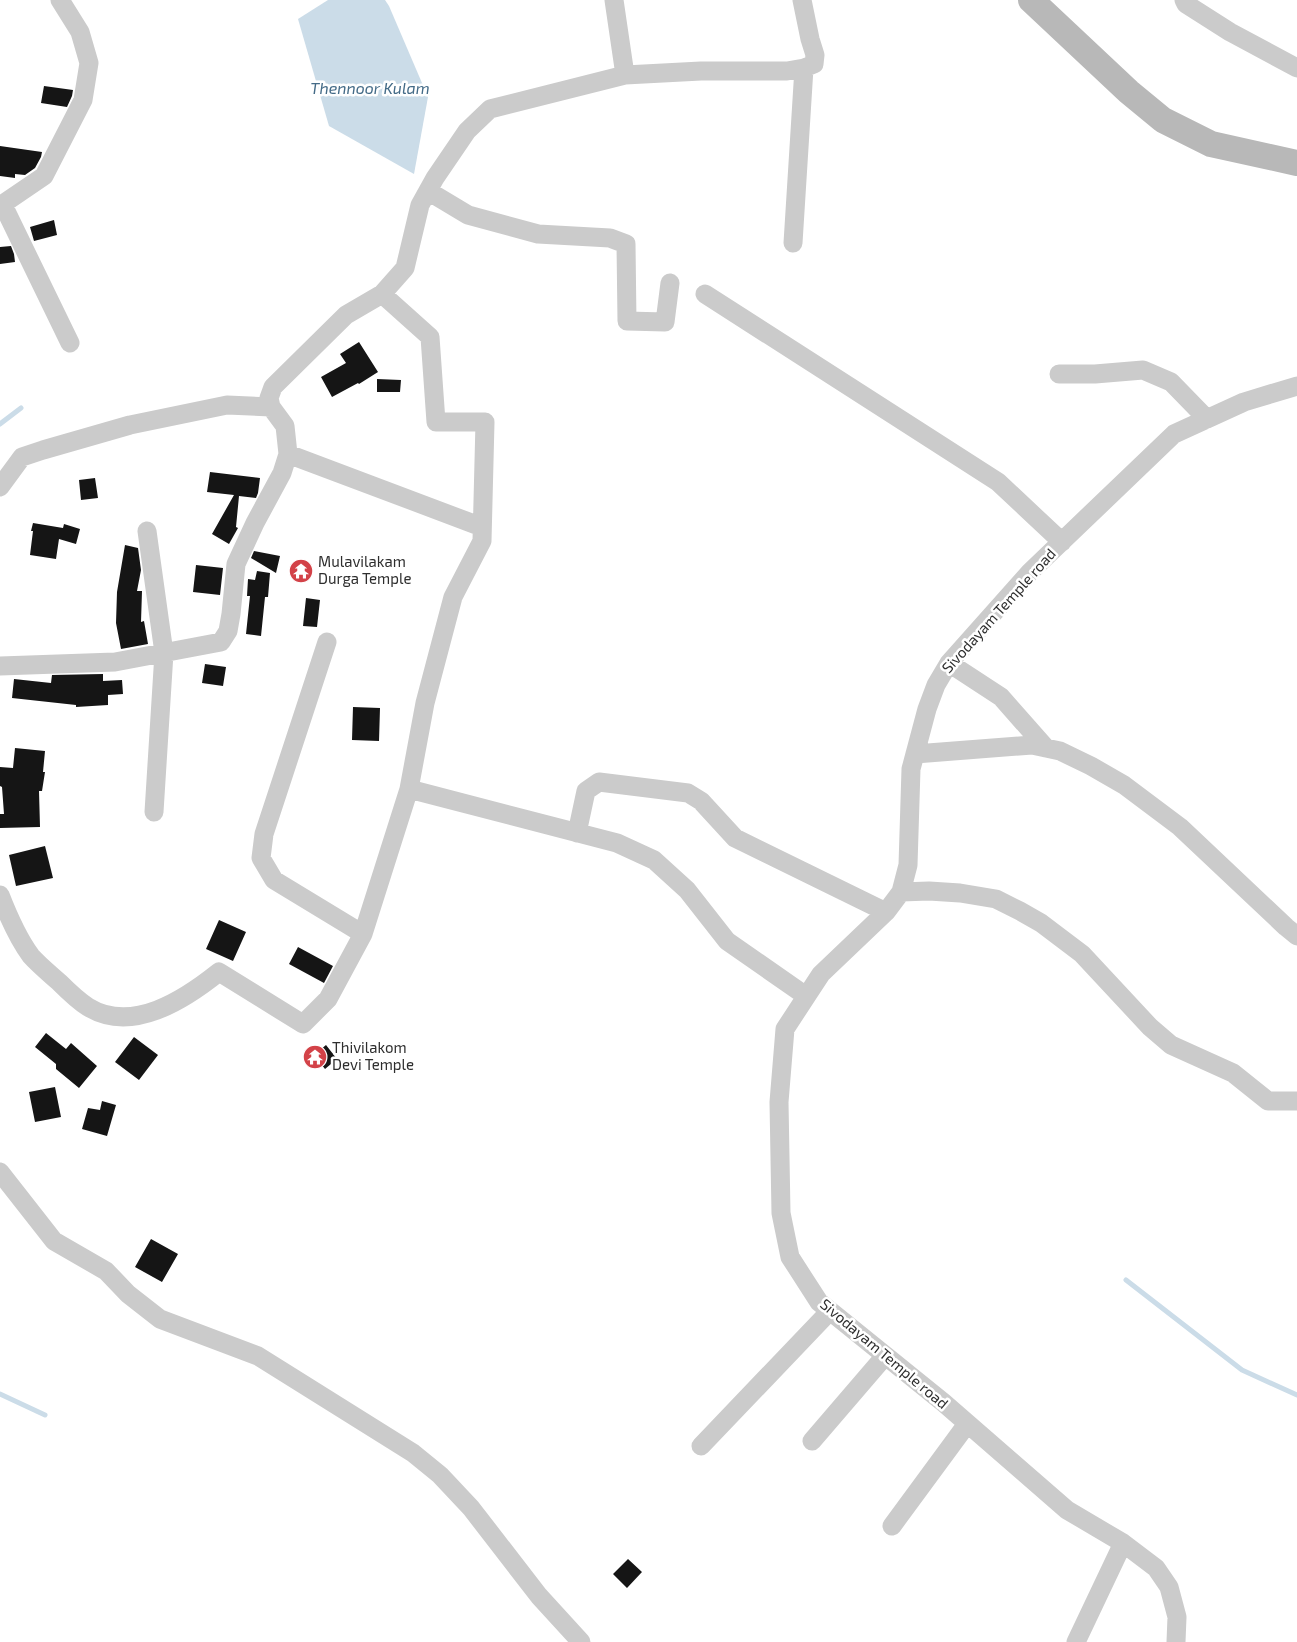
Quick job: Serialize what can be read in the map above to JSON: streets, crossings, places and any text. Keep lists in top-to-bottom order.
{
  "streets": {
    "street": ["Sivodayam Temple road"]
  },
  "water": ["Thennoor Kulam"],
  "places": {
    "temple": ["Mulavilakam Durga Temple", "Thivilakom Devi Temple"]
  }
}
